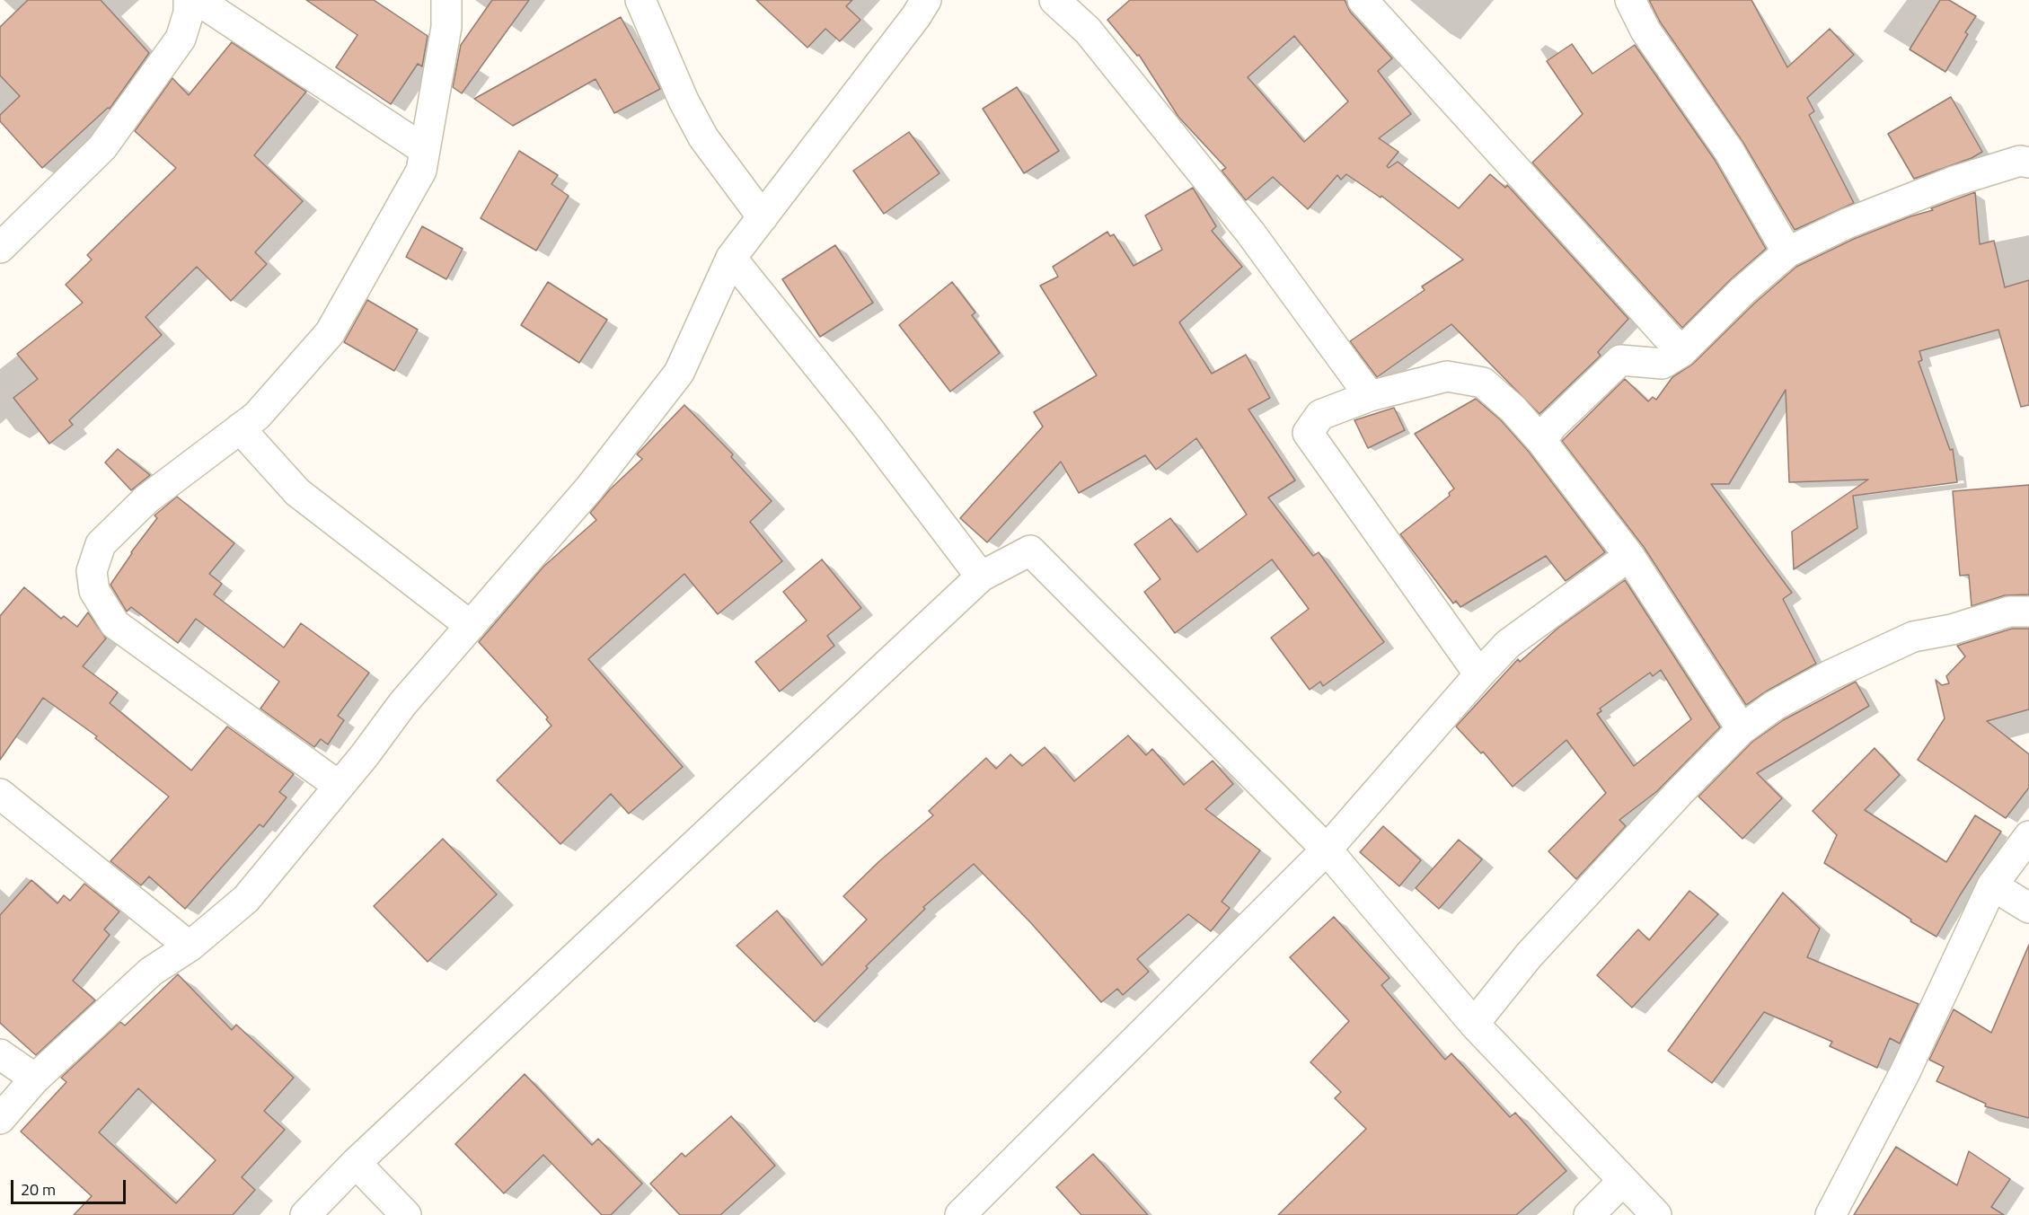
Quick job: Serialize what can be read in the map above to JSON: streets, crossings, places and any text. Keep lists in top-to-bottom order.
{
  "scale_bar": "20 m"
}
